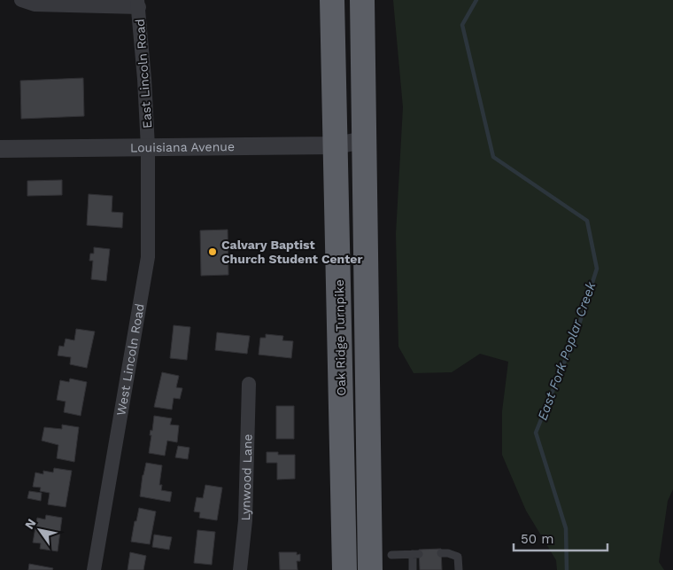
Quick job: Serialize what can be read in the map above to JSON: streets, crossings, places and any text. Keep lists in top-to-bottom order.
{
  "streets": {
    "highway": ["Oak Ridge Turnpike"],
    "street": [
      "East Lincoln Road",
      "Louisiana Avenue",
      "West Lincoln Road",
      "Lynwood Lane"
    ]
  },
  "crossings": [
    ["East Lincoln Road", "Louisiana Avenue"],
    ["East Lincoln Road", "West Lincoln Road"],
    ["Louisiana Avenue", "Oak Ridge Turnpike"],
    ["Louisiana Avenue", "West Lincoln Road"]
  ],
  "water": ["East Fork Poplar Creek"],
  "places": ["Calvary Baptist Church Student Center"],
  "scale_bar": "50 m",
  "north": "top left"
}
